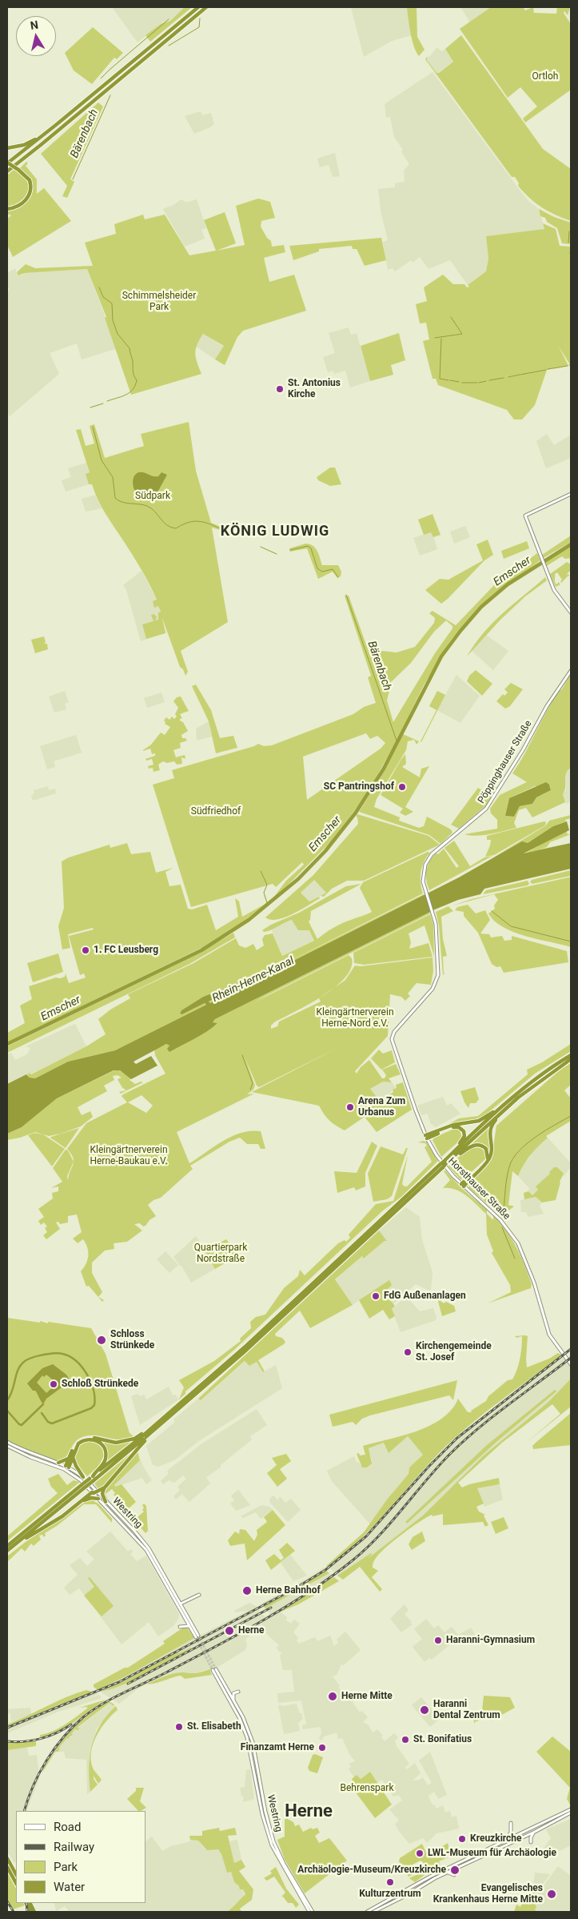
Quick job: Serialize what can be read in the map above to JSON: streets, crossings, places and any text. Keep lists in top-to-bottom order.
{
  "streets": {
    "main road": ["Pöppinghauser Straße", "Horsthauser Straße", "Westring"]
  },
  "crossings": [
    ["Pöppinghauser Straße", "Horsthauser Straße"]
  ],
  "districts": ["KÖNIG LUDWIG", "Herne"],
  "water": ["Bärenbach", "Emscher", "Rhein-Herne-Kanal"],
  "parks": [
    "Ortloh",
    "Schimmelsheider Park",
    "Südpark",
    "Südfriedhof",
    "Kleingärtnerverein Herne-Nord e.V.",
    "Kleingärtnerverein Herne-Baukau e.V.",
    "Quartierpark Nordstraße",
    "Behrenspark"
  ],
  "places": [
    "St. Antonius Kirche",
    "SC Pantringshof",
    "1. FC Leusberg",
    "Arena Zum Urbanus",
    "FdG Außenanlagen",
    "Schloss Strünkede",
    "Kirchengemeinde St. Josef",
    "Schloß Strünkede",
    "Herne Bahnhof",
    "Herne",
    "Haranni-Gymnasium",
    "Herne Mitte",
    "Haranni Dental Zentrum",
    "St. Elisabeth",
    "St. Bonifatius",
    "Finanzamt Herne",
    "Kreuzkirche",
    "LWL-Museum für Archäologie",
    "Archäologie-Museum/Kreuzkirche",
    "Kulturzentrum",
    "Evangelisches Krankenhaus Herne Mitte"
  ],
  "legend": [
    "Road",
    "Railway",
    "Park",
    "Water"
  ],
  "north": "top"
}
